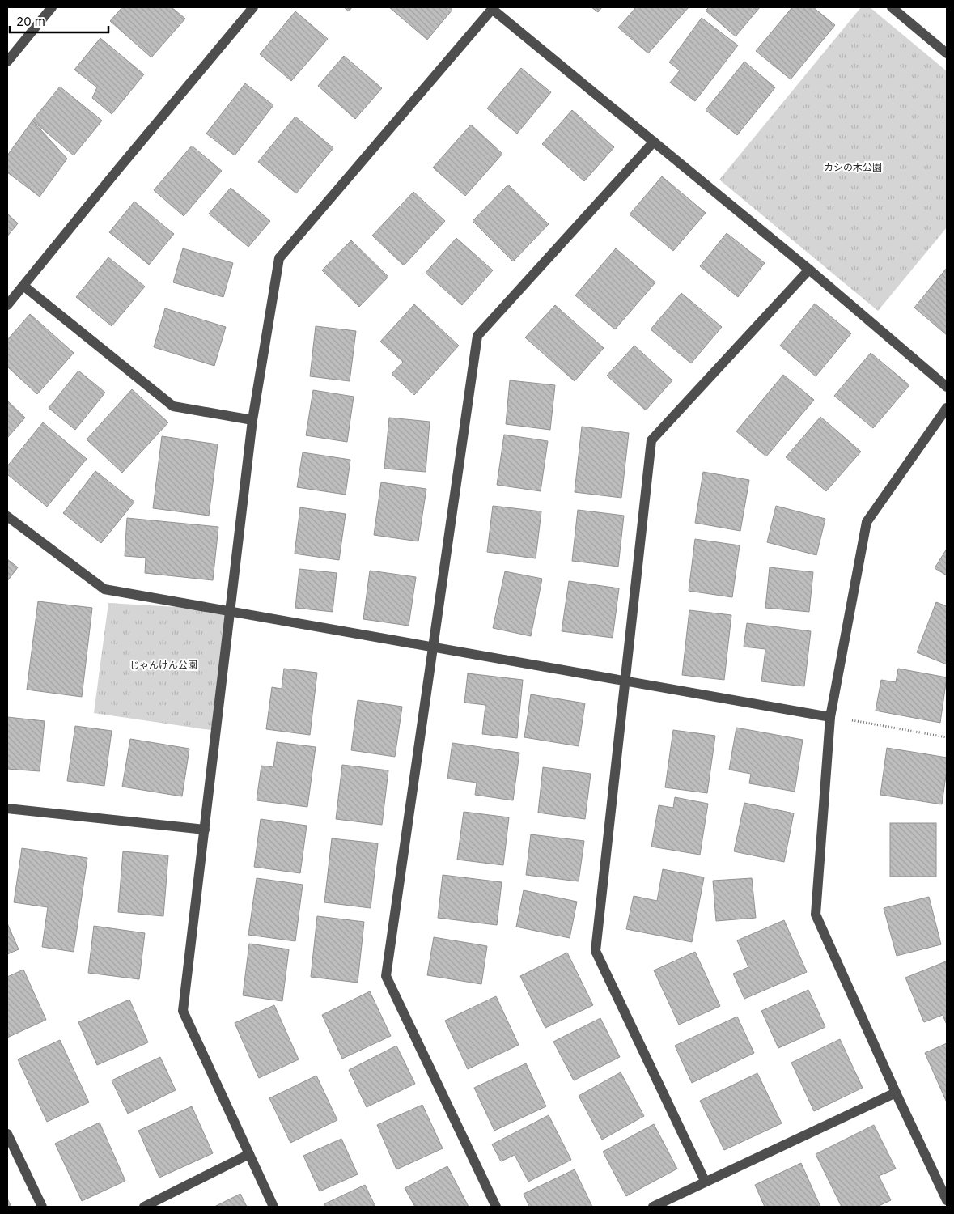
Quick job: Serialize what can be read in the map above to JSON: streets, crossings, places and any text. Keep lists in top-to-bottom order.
{
  "parks": ["カシの木公園", "じゃんけん公園"],
  "scale_bar": "20 m"
}
